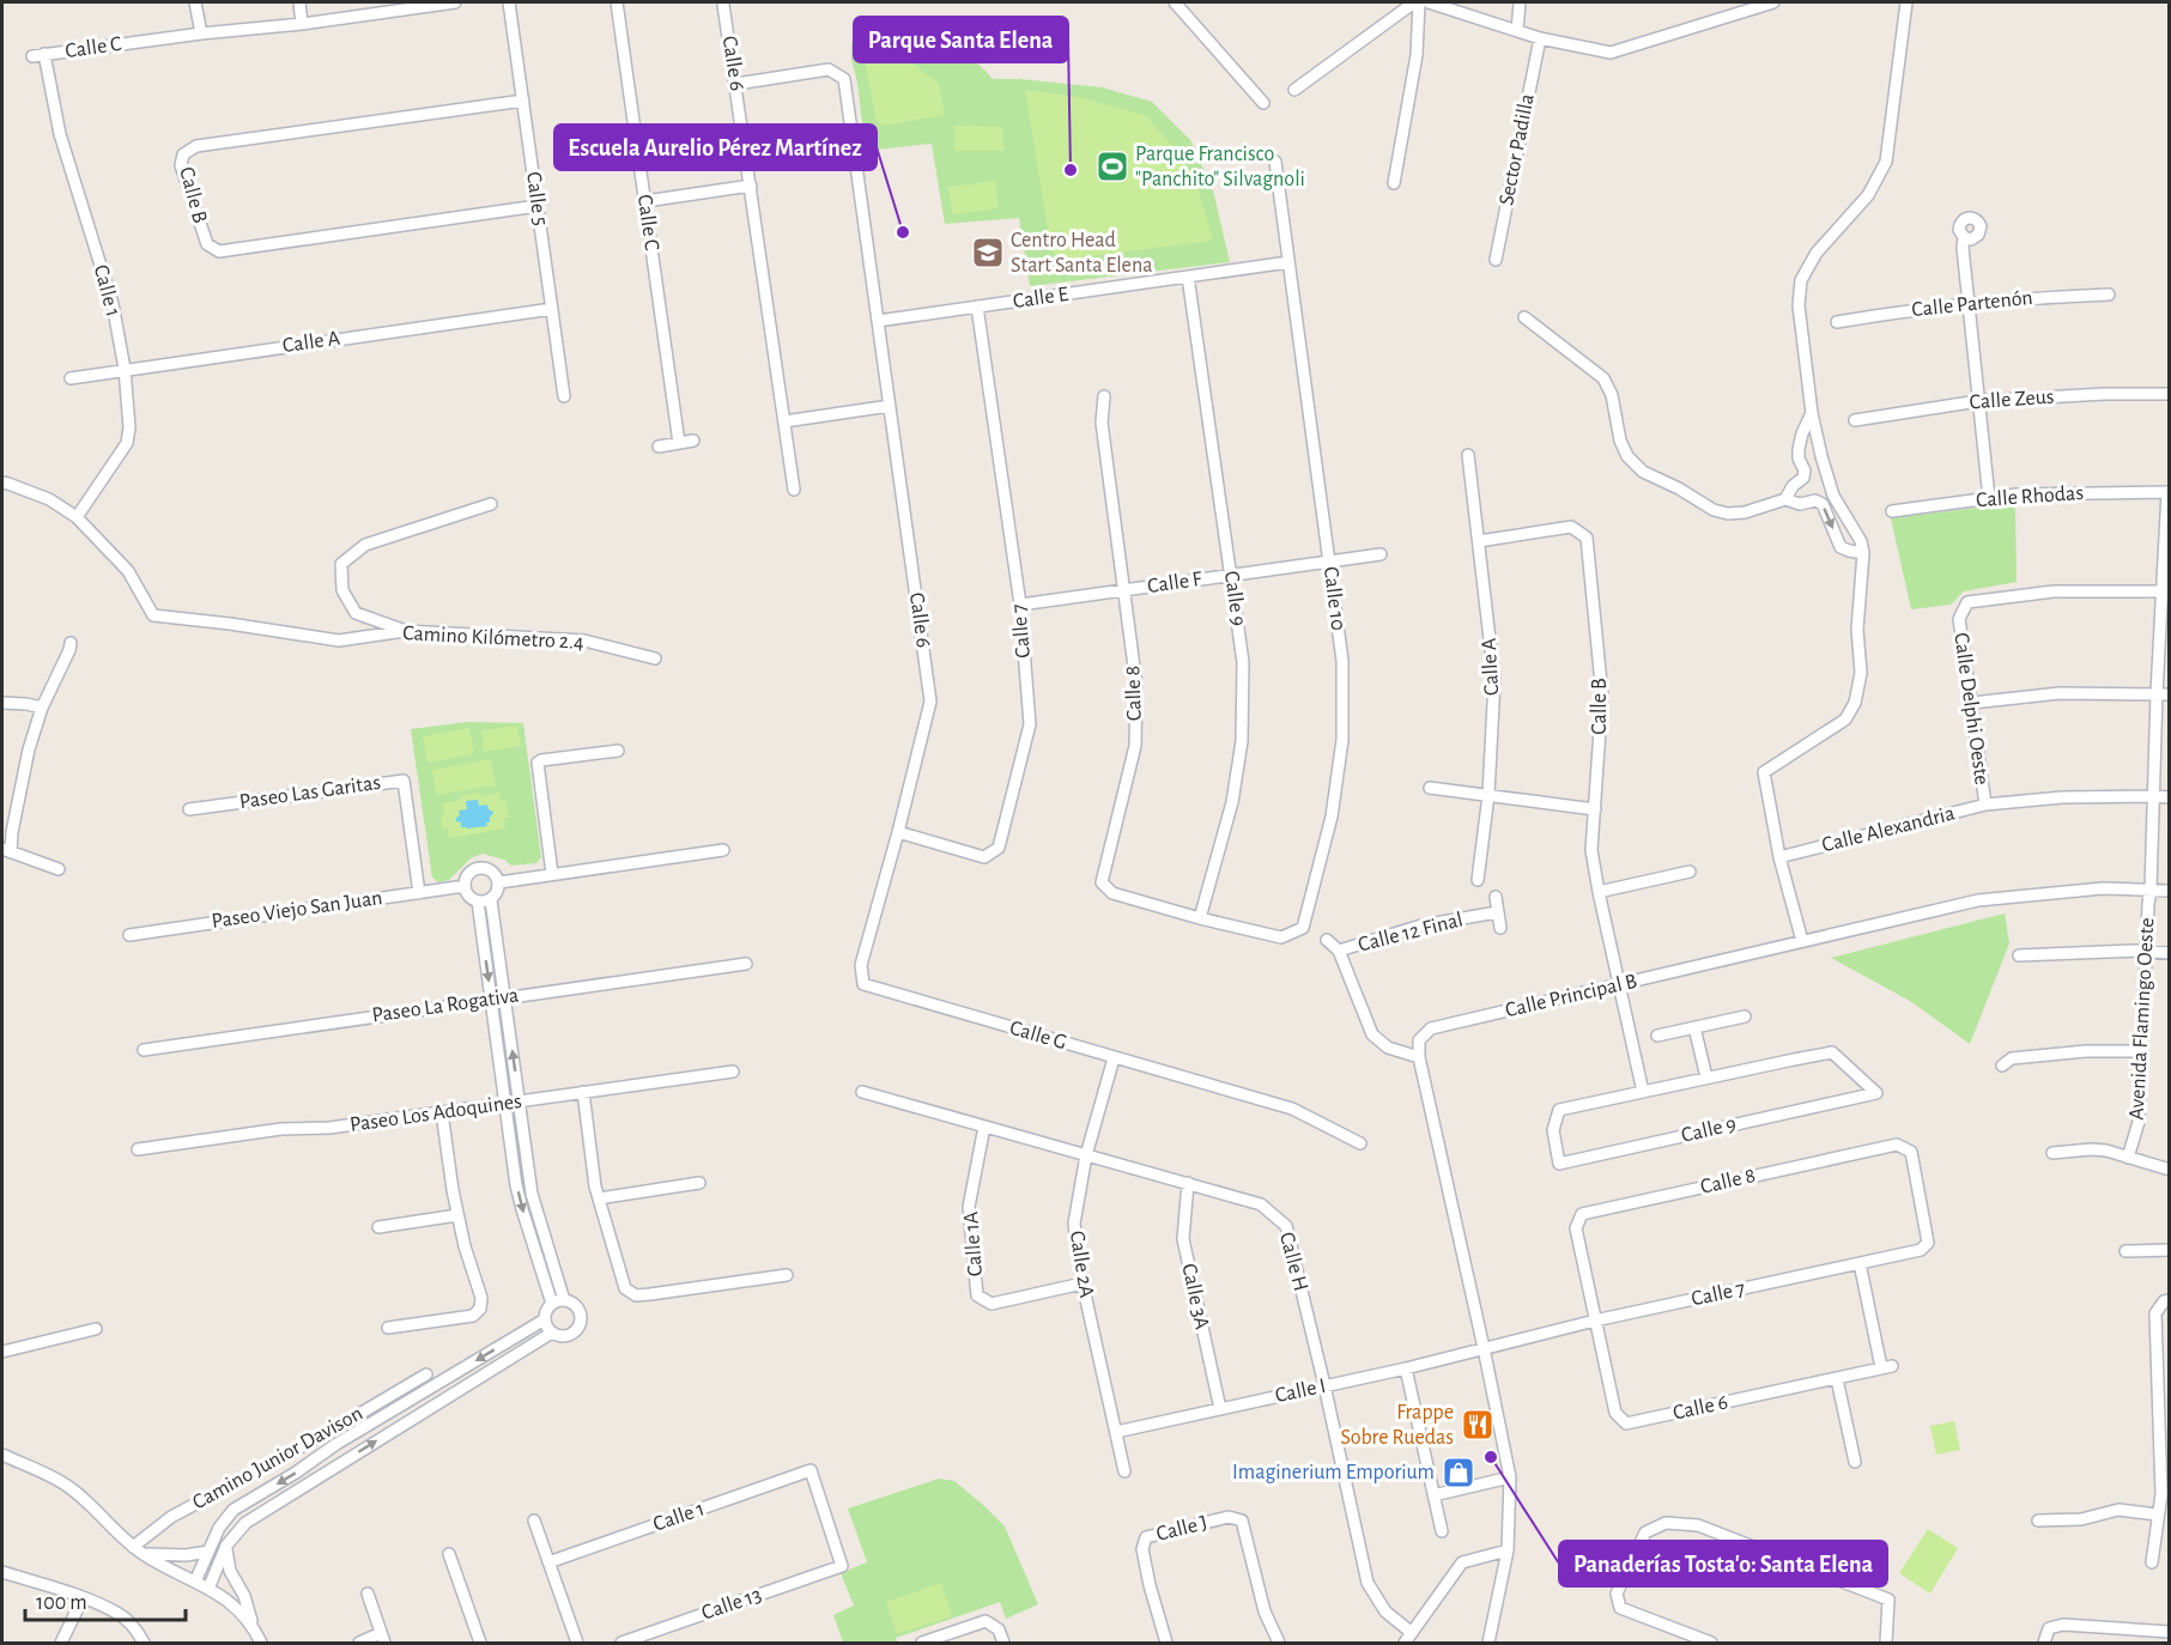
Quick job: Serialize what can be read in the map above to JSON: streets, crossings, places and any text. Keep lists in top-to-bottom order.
{
  "streets": {
    "street": [
      "Calle C",
      "Calle 6",
      "Sector Padilla",
      "Calle B",
      "Calle 5",
      "Calle 1",
      "Calle E",
      "Calle Partenón",
      "Calle A",
      "Calle Zeus",
      "Calle Rhodas",
      "Calle F",
      "Calle 9",
      "Calle 10",
      "Calle 7",
      "Camino Kilómetro 2.4",
      "Calle 8",
      "Calle Delphi Oeste",
      "Paseo Las Garitas",
      "Calle Alexandria",
      "Paseo Viejo San Juan",
      "Calle 12 Final",
      "Calle Principal B",
      "Paseo La Rogativa",
      "Avenida Flamingo Oeste",
      "Calle G",
      "Paseo Los Adoquines",
      "Calle 1A",
      "Calle H",
      "Calle 2A",
      "Calle 3A",
      "Calle I",
      "Camino Junior Davison",
      "Calle J",
      "Calle 13"
    ]
  },
  "crossings": [
    ["Calle C", "Calle 1"],
    ["Calle 6", "Calle E"],
    ["Calle 6", "Calle 7"],
    ["Calle 6", "Calle 8"],
    ["Calle 6", "Calle G"],
    ["Calle B", "Calle 5"],
    ["Calle B", "Calle A"],
    ["Calle B", "Calle Principal B"],
    ["Calle 5", "Calle A"],
    ["Calle 1", "Calle A"],
    ["Calle 1", "Camino Kilómetro 2.4"],
    ["Calle 1", "Calle 13"],
    ["Calle E", "Calle 9"],
    ["Calle E", "Calle 10"],
    ["Calle E", "Calle 7"],
    ["Calle Rhodas", "Avenida Flamingo Oeste"],
    ["Calle F", "Calle 9"],
    ["Calle F", "Calle 10"],
    ["Calle F", "Calle 7"],
    ["Calle F", "Calle 8"],
    ["Calle 9", "Calle 10"],
    ["Calle 9", "Calle 8"],
    ["Calle 10", "Calle 8"],
    ["Calle 7", "Calle 8"],
    ["Calle 7", "Calle G"],
    ["Calle 7", "Calle I"],
    ["Calle Delphi Oeste", "Calle Alexandria"],
    ["Calle Delphi Oeste", "Avenida Flamingo Oeste"],
    ["Paseo Las Garitas", "Paseo Viejo San Juan"],
    ["Calle Alexandria", "Avenida Flamingo Oeste"],
    ["Calle 12 Final", "Calle Principal B"],
    ["Calle Principal B", "Avenida Flamingo Oeste"],
    ["Calle G", "Calle 2A"],
    ["Calle 1A", "Calle H"],
    ["Calle 1A", "Calle 2A"],
    ["Calle H", "Calle 2A"],
    ["Calle H", "Calle 3A"],
    ["Calle H", "Calle I"],
    ["Calle 2A", "Calle I"],
    ["Calle 3A", "Calle I"]
  ],
  "places": {
    "sports": ["Parque Francisco \"Panchito\" Silvagnoli"],
    "other": ["Parque Santa Elena", "Escuela Aurelio Pérez Martínez", "Panaderías Tosta'o: Santa Elena"],
    "school or university": ["Centro Head Start Santa Elena"],
    "restaurant": ["Frappe Sobre Ruedas"],
    "shop": ["Imaginerium Emporium"]
  },
  "scale_bar": "100 m"
}
